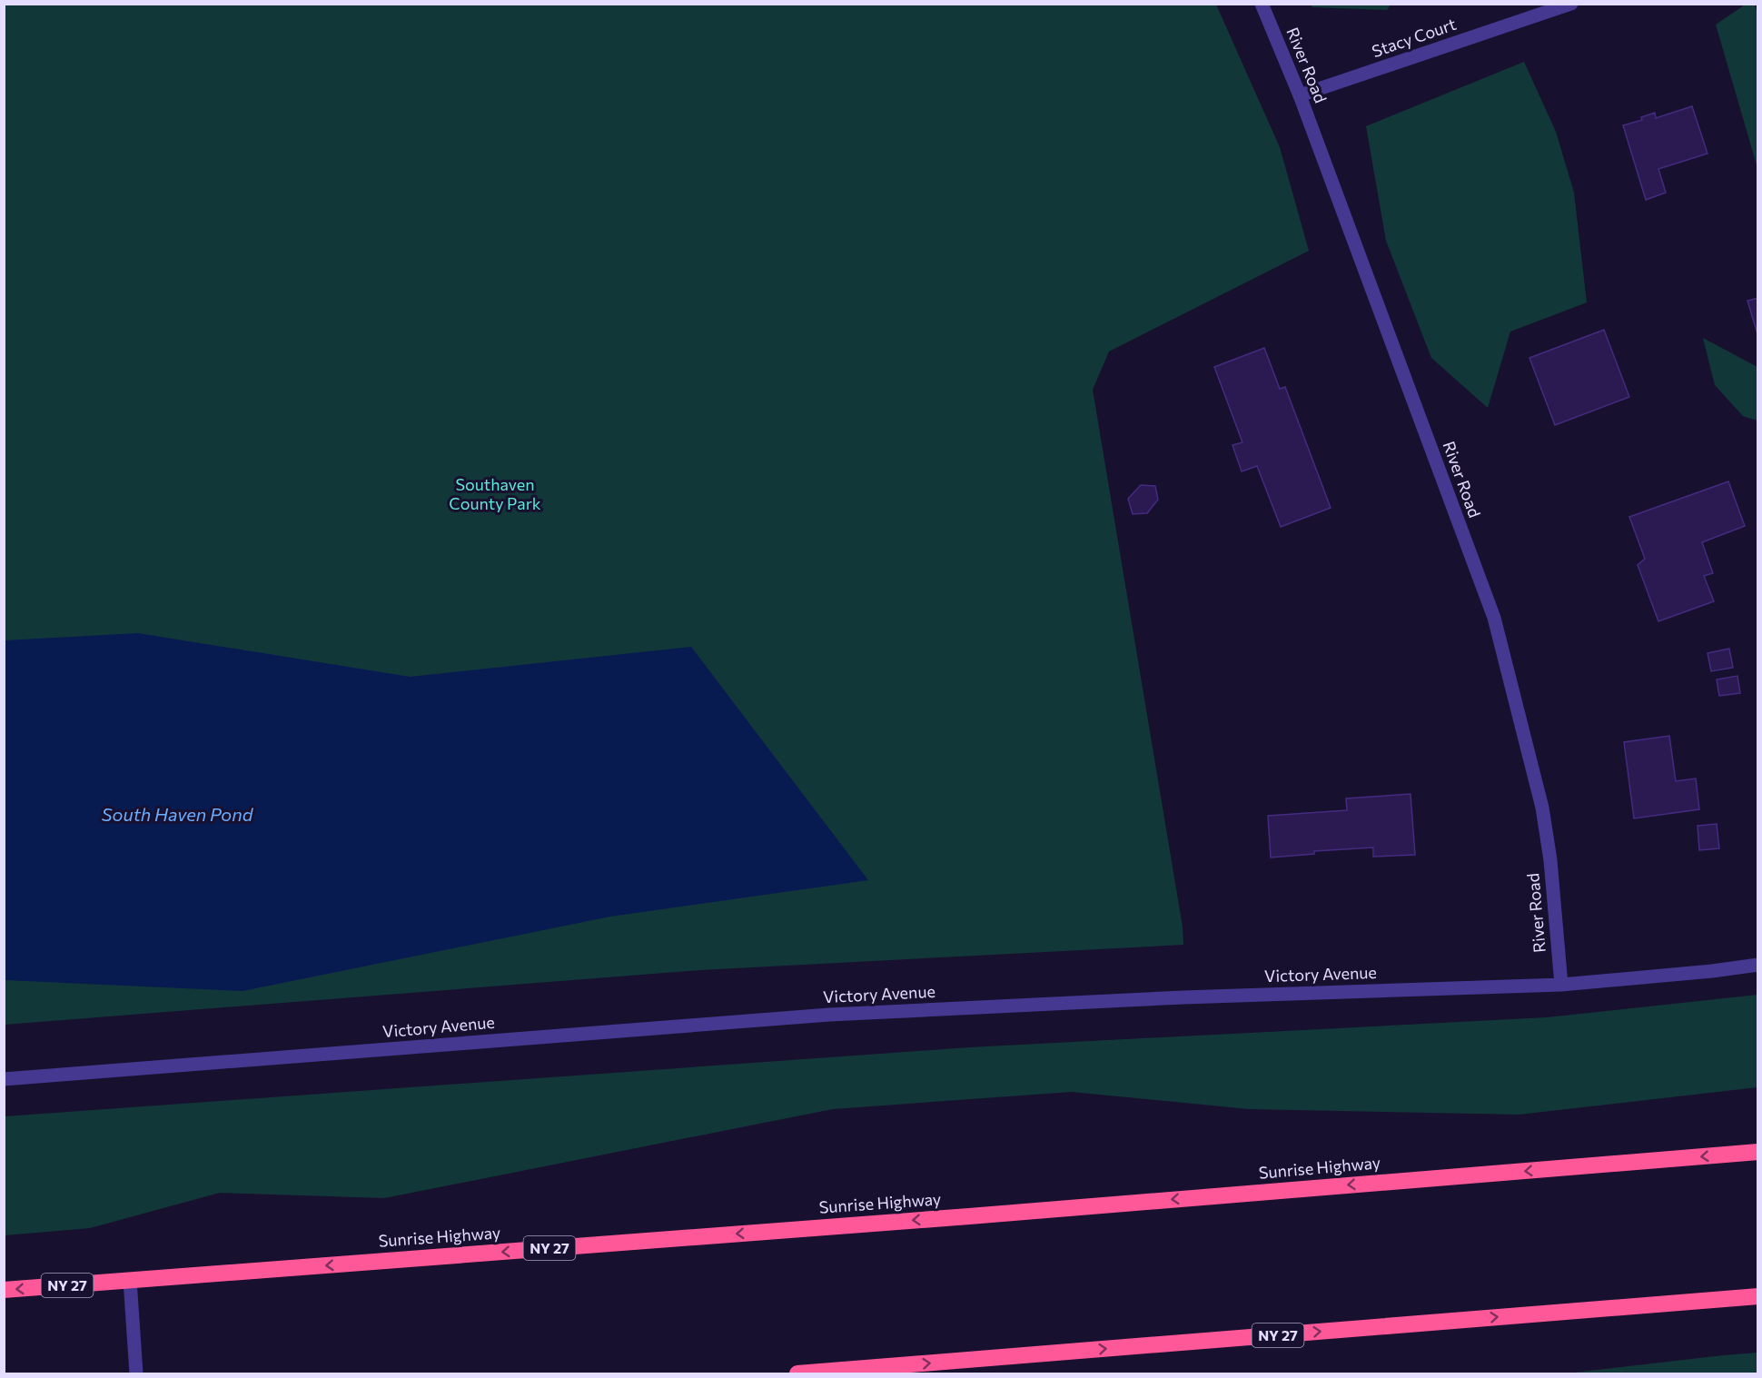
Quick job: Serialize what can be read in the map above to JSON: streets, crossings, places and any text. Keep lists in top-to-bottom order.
{
  "streets": {
    "highway": ["Sunrise Highway", "NY 27"],
    "street": ["Stacy Court", "River Road", "Victory Avenue"]
  },
  "crossings": [
    ["Stacy Court", "River Road"],
    ["River Road", "Victory Avenue"]
  ],
  "water": ["South Haven Pond"],
  "parks": ["Southaven County Park"]
}
